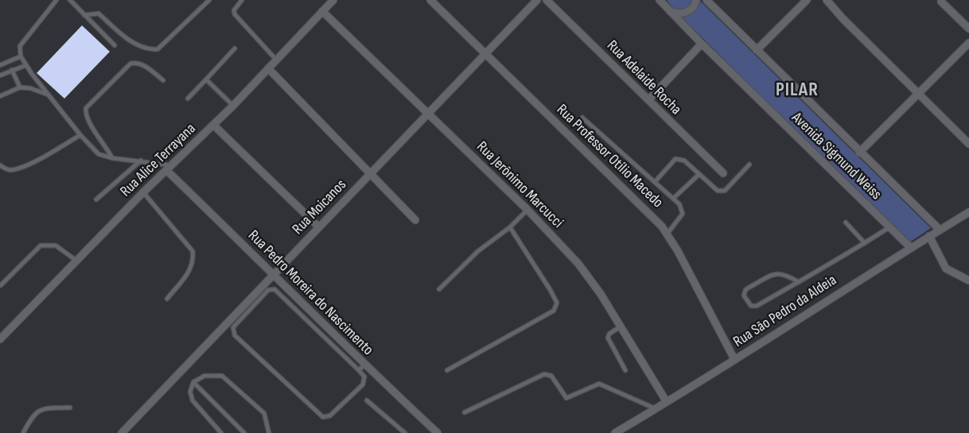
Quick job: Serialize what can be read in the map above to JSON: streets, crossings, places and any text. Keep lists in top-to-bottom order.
{
  "streets": {
    "street": [
      "Rua Adelaide Rocha",
      "Rua Professor Otílio Macedo",
      "Avenida Sigmund Weiss",
      "Rua Alice Terrayana",
      "Rua Jerônimo Marcucci",
      "Rua Moicanos",
      "Rua Pedro Moreira do Nascimento",
      "Rua São Pedro da Aldeia"
    ]
  },
  "crossings": [
    ["Rua Professor Otílio Macedo", "Rua Moicanos"],
    ["Rua Professor Otílio Macedo", "Rua São Pedro da Aldeia"],
    ["Avenida Sigmund Weiss", "Rua São Pedro da Aldeia"],
    ["Rua Alice Terrayana", "Rua Jerônimo Marcucci"],
    ["Rua Alice Terrayana", "Rua Pedro Moreira do Nascimento"],
    ["Rua Jerônimo Marcucci", "Rua Moicanos"],
    ["Rua Jerônimo Marcucci", "Rua São Pedro da Aldeia"],
    ["Rua Moicanos", "Rua Pedro Moreira do Nascimento"]
  ],
  "districts": ["PILAR"]
}
